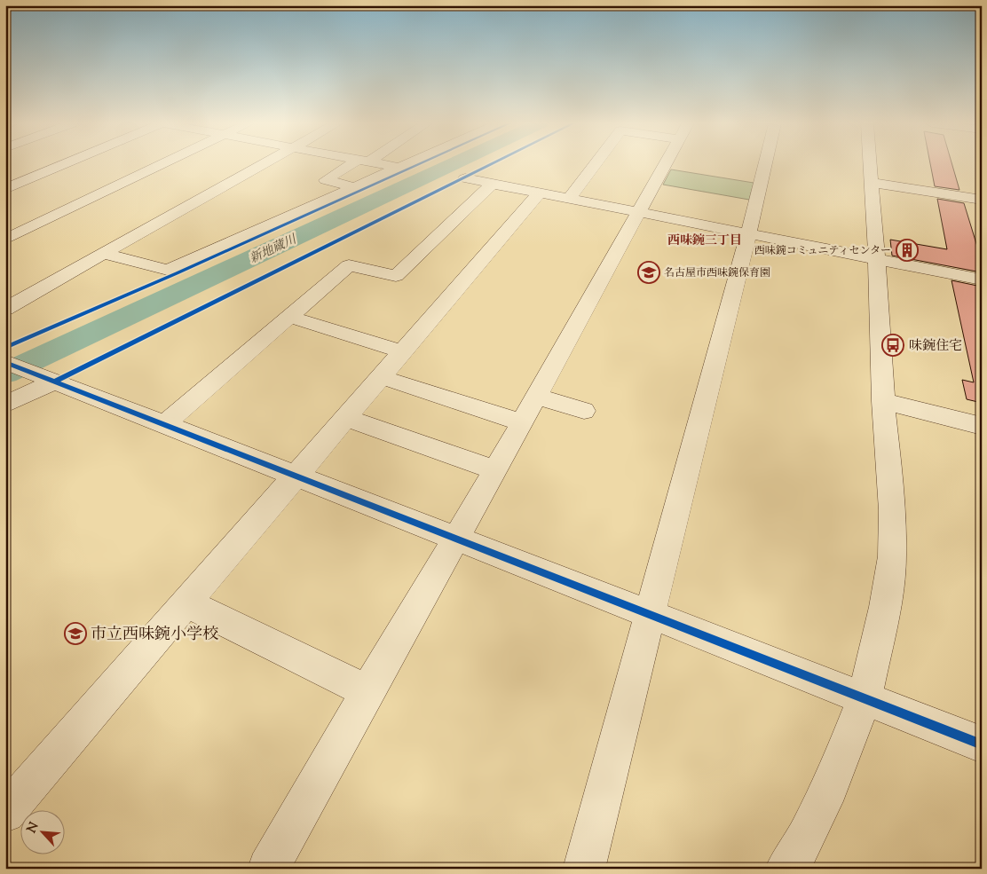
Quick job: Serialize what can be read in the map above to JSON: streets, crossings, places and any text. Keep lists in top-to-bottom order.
{
  "districts": ["西味鋺三丁目"],
  "water": ["新地蔵川"],
  "places": {
    "building": ["西味鋺コミュニティセンター"],
    "school or university": ["名古屋市西味鋺保育園", "市立西味鋺小学校"],
    "bus stop": ["味鋺住宅"]
  },
  "north": "top left"
}
